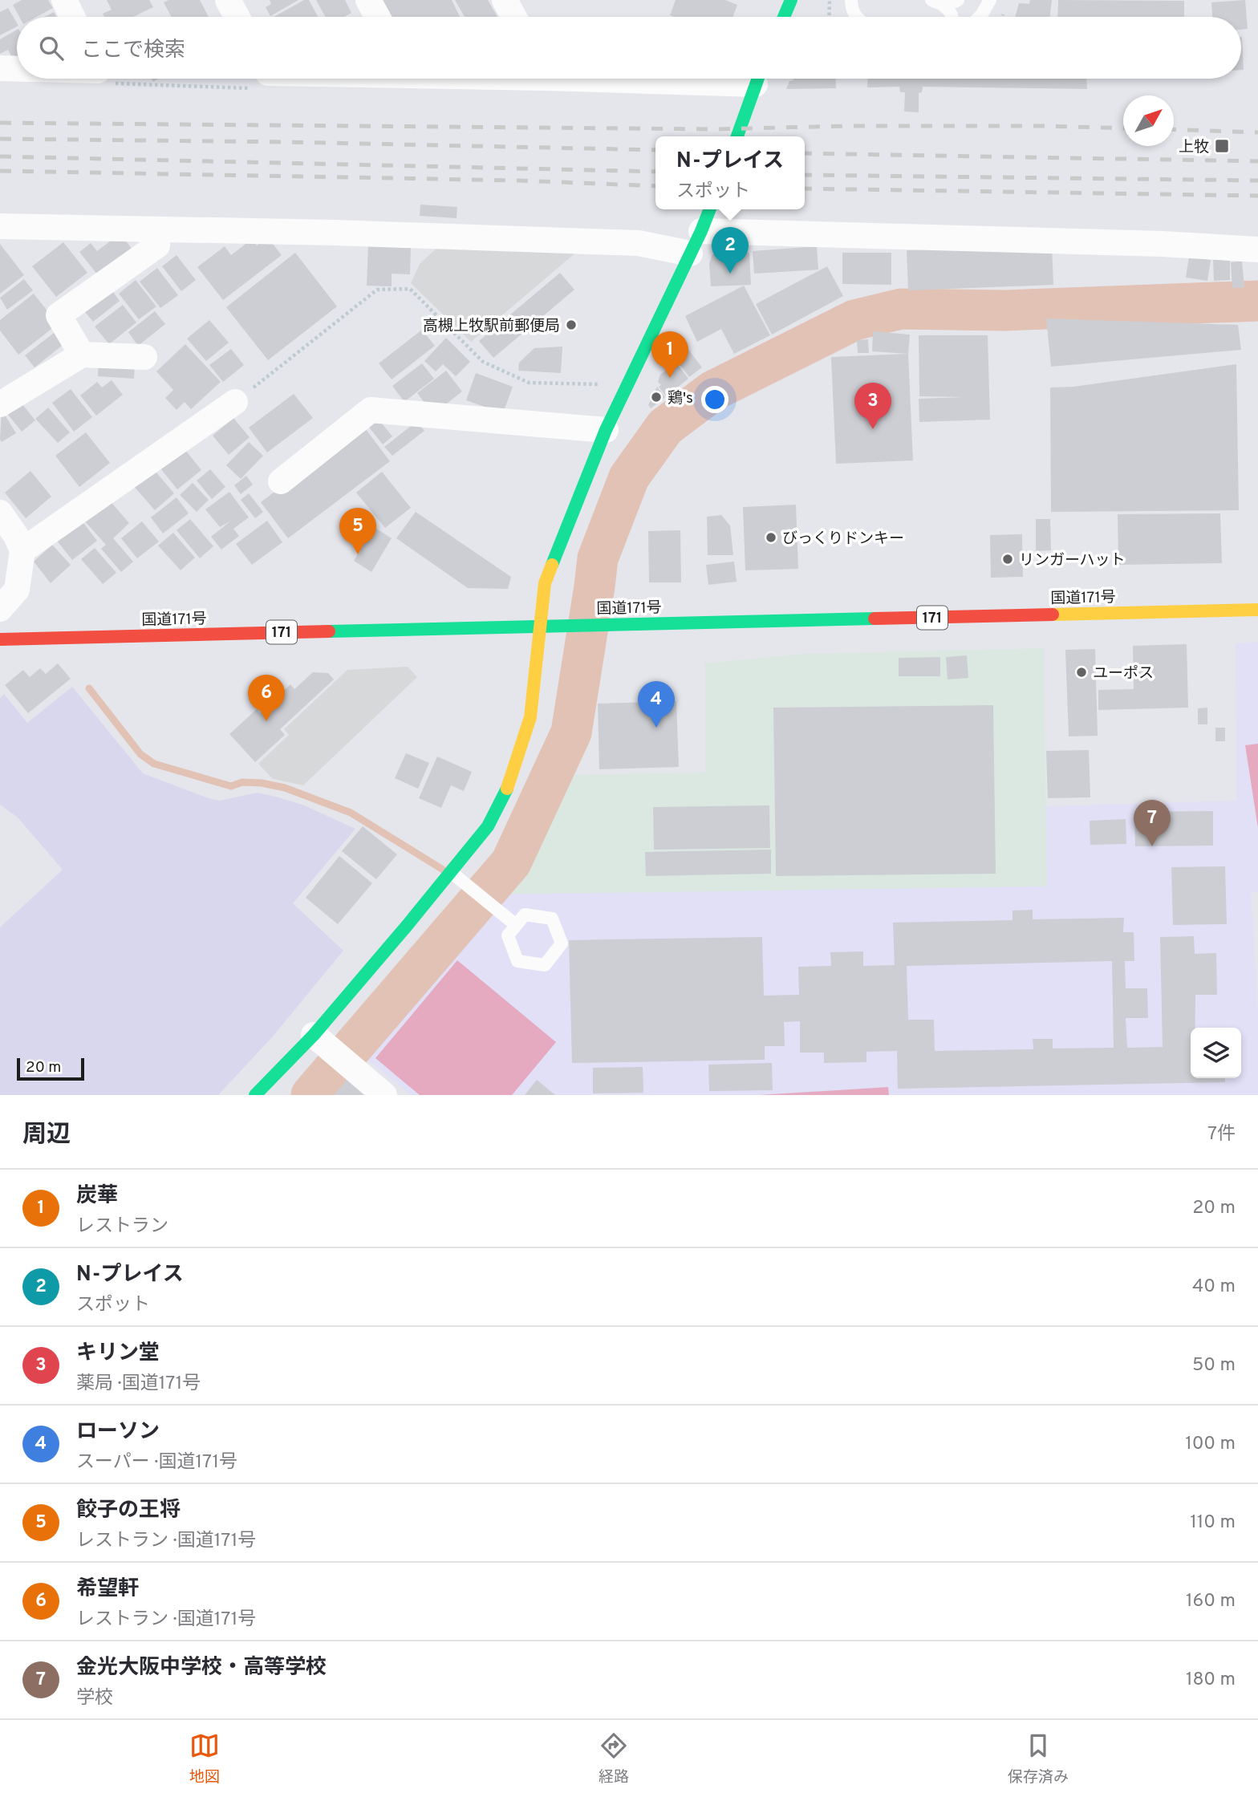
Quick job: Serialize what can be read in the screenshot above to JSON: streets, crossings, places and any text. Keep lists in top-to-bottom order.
{
  "streets": {
    "main road": ["国道171号", "171"]
  },
  "places": {
    "transit": ["上牧"],
    "other": [
      "高槻上牧駅前郵便局",
      "鶏's",
      "びっくりドンキー",
      "リンガーハット",
      "ユーポス"
    ]
  },
  "scale_bar": "20 m",
  "north": "top right",
  "page": {
    "search": "ここで検索",
    "popup": ["N-プレイス", "スポット"],
    "pins": [
      "2",
      "1",
      "3",
      "5",
      "6",
      "4",
      "7"
    ],
    "scale": "20 m",
    "heading": ["周辺", "7件"],
    "list": [
      {
        "mark": "1",
        "name": "炭華",
        "note": "レストラン",
        "value": "20 m"
      },
      {
        "mark": "2",
        "name": "N-プレイス",
        "note": "スポット",
        "value": "40 m"
      },
      {
        "mark": "3",
        "name": "キリン堂",
        "note": "薬局 · 国道171号",
        "value": "50 m"
      },
      {
        "mark": "4",
        "name": "ローソン",
        "note": "スーパー · 国道171号",
        "value": "100 m"
      },
      {
        "mark": "5",
        "name": "餃子の王将",
        "note": "レストラン · 国道171号",
        "value": "110 m"
      },
      {
        "mark": "6",
        "name": "希望軒",
        "note": "レストラン · 国道171号",
        "value": "160 m"
      },
      {
        "mark": "7",
        "name": "金光大阪中学校・高等学校",
        "note": "学校",
        "value": "180 m"
      }
    ],
    "nav": ["地図", "経路", "保存済み"]
  }
}
